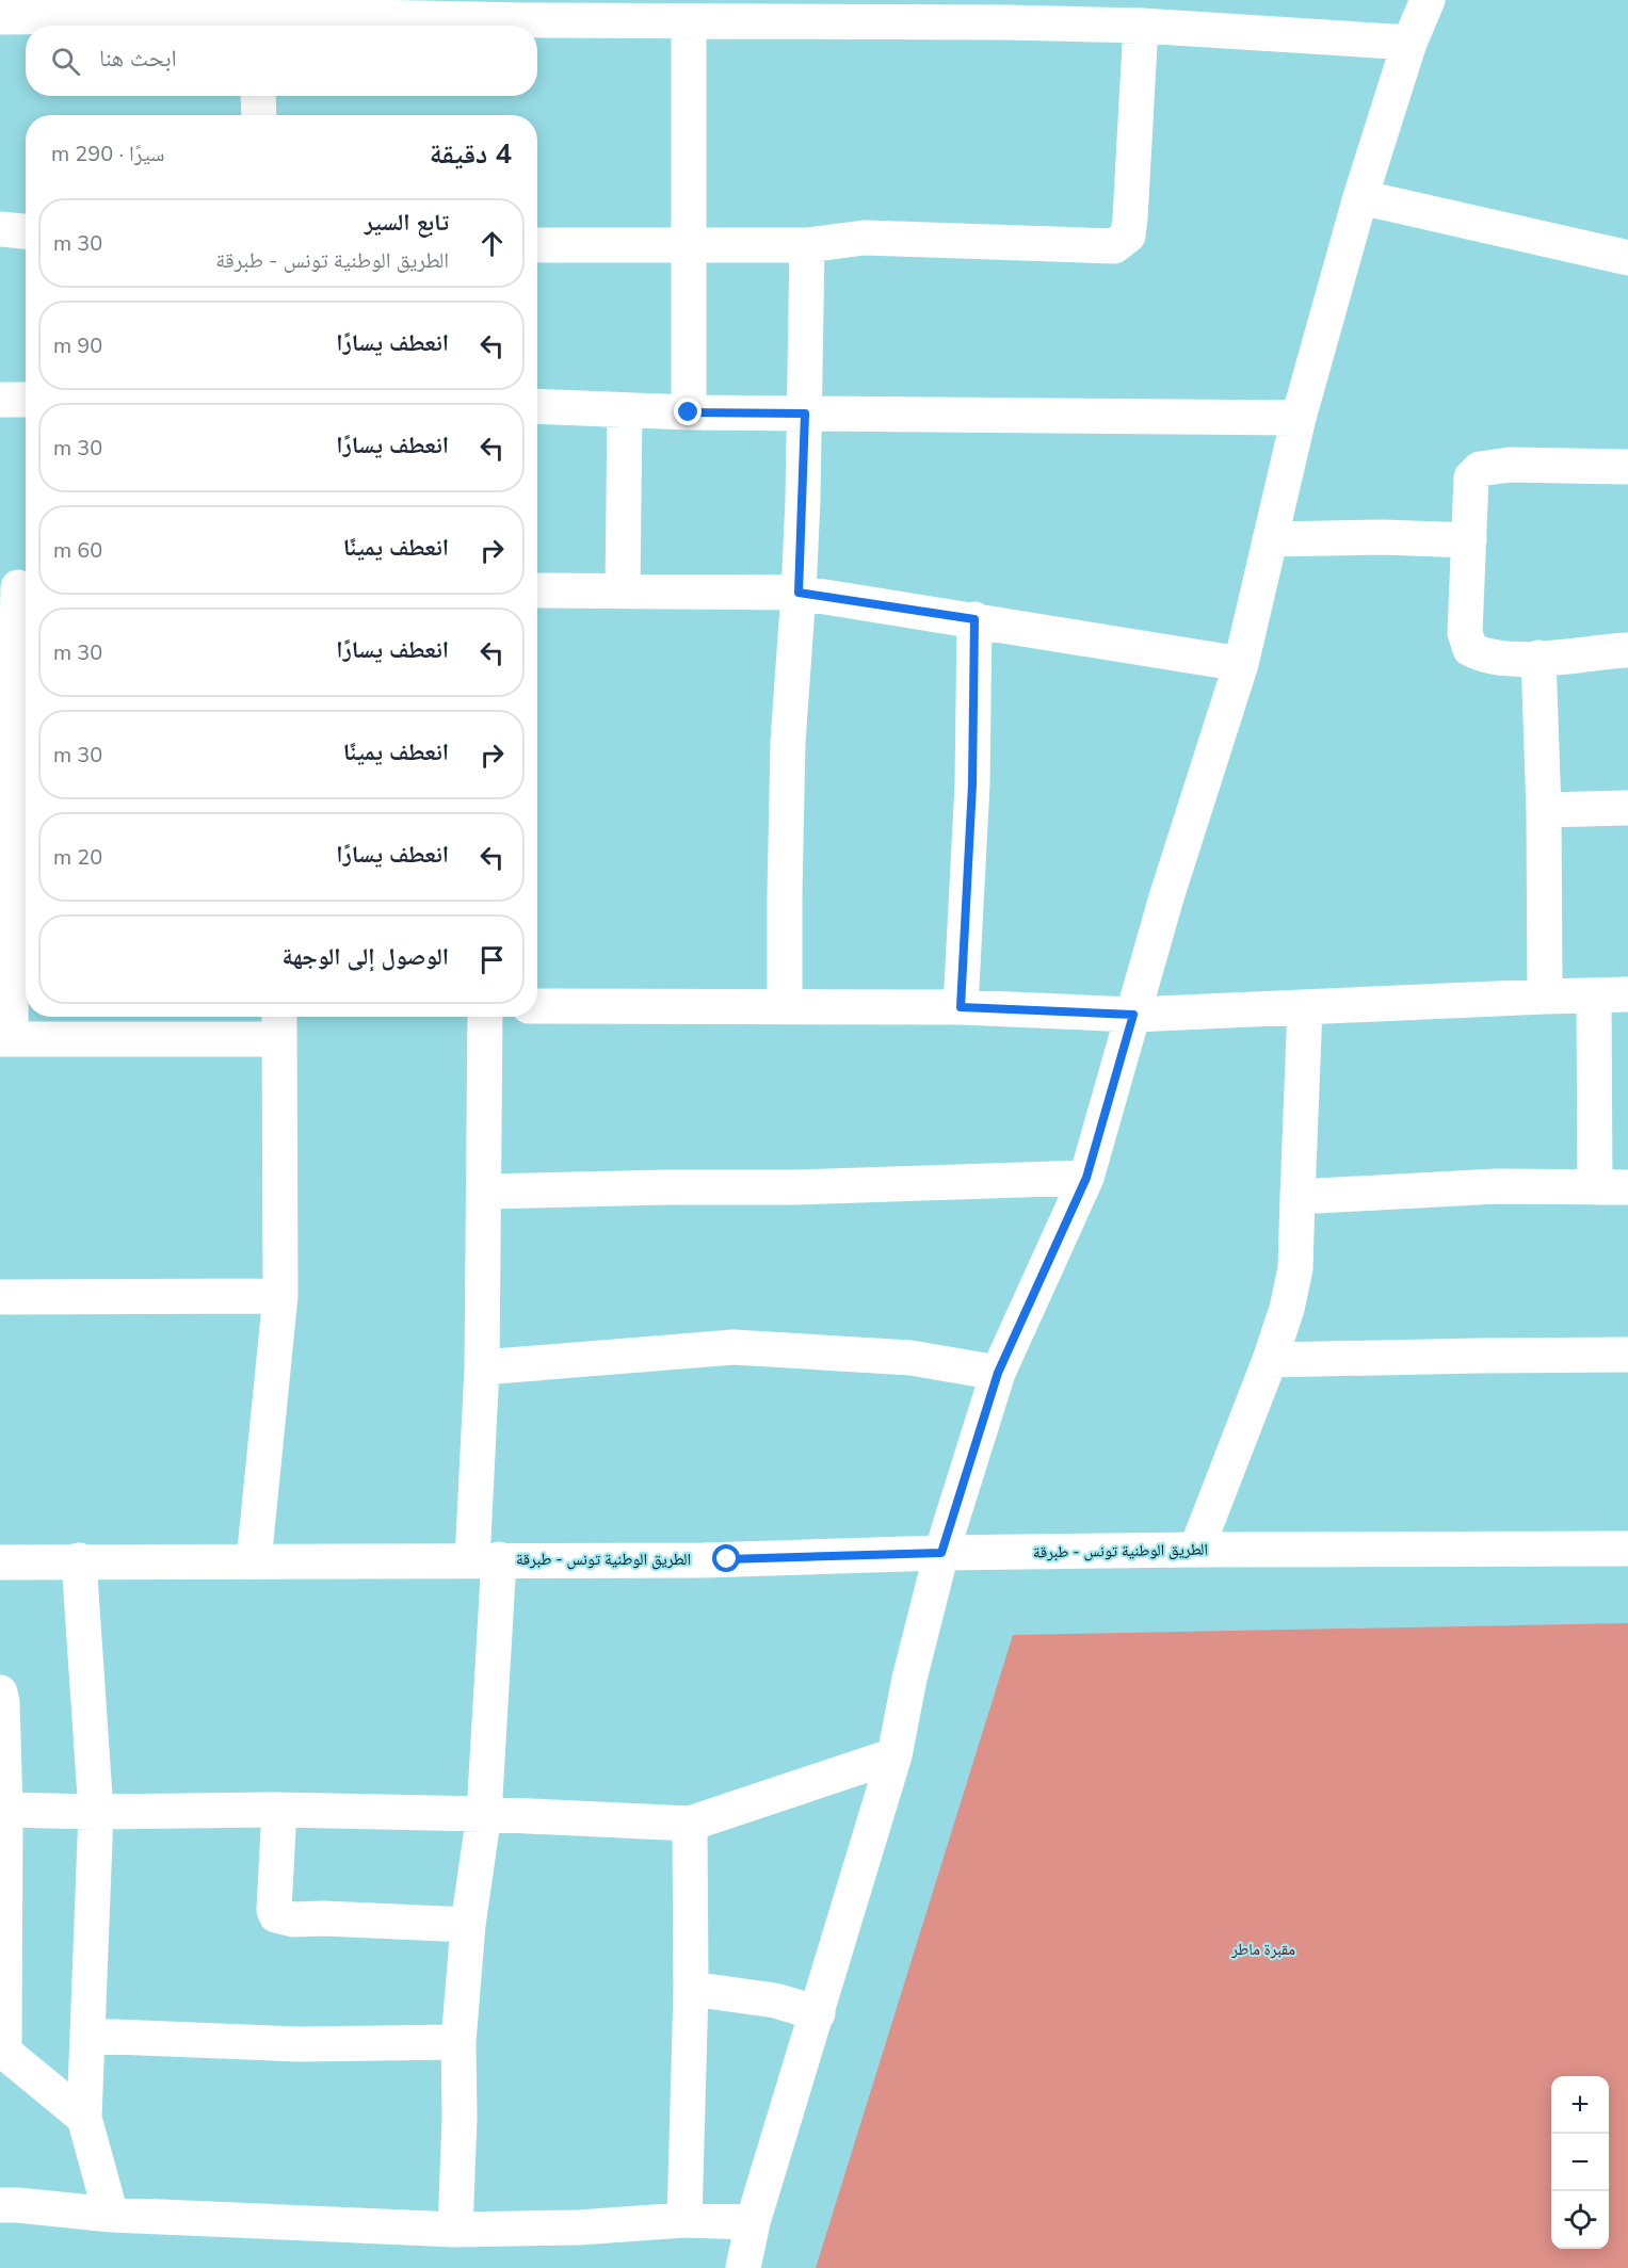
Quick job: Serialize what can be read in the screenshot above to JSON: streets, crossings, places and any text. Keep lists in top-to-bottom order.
{
  "streets": {
    "street": ["الطريق الوطنية تونس - طبرقة"]
  },
  "parks": ["مقبرة ماطر"],
  "page": {
    "search": "ابحث هنا",
    "heading": ["4 دقيقة", "سيرًا · 290 m"],
    "list": [
      ["تابع السير", "الطريق الوطنية تونس - طبرقة", "30 m"],
      ["انعطف يسارًا", "90 m"],
      ["انعطف يسارًا", "30 m"],
      ["انعطف يمينًا", "60 m"],
      ["انعطف يسارًا", "30 m"],
      ["انعطف يمينًا", "30 m"],
      ["انعطف يسارًا", "20 m"],
      "الوصول إلى الوجهة"
    ],
    "map_buttons": ["+", "−"]
  }
}
